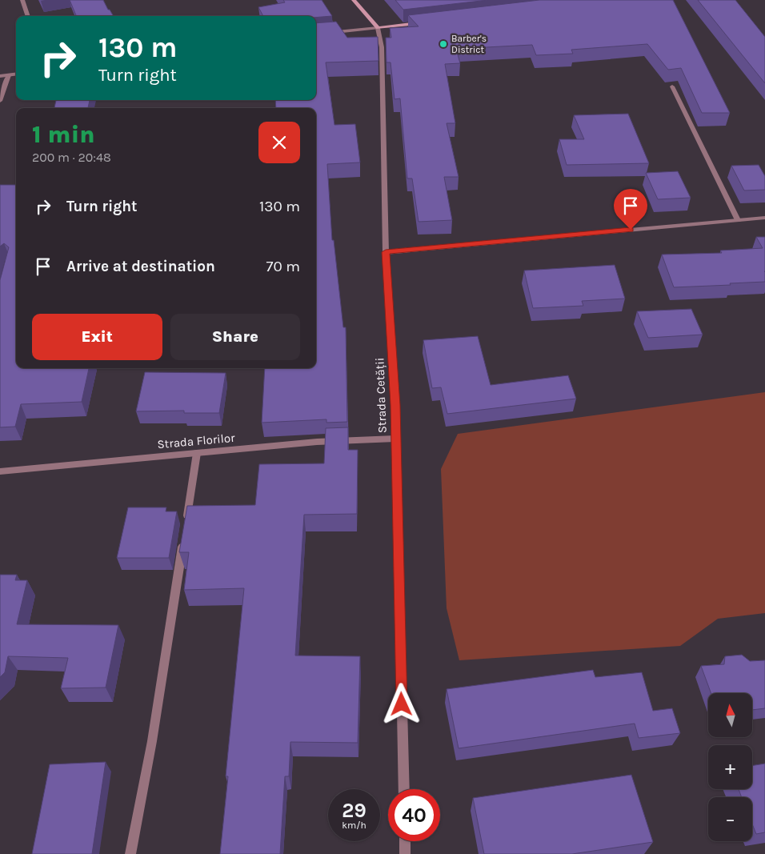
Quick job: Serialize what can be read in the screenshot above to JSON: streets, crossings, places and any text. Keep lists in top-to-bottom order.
{
  "streets": {
    "main road": ["Strada Cetății"],
    "street": ["Strada Florilor"]
  },
  "crossings": [
    ["Strada Cetății", "Strada Florilor"]
  ],
  "places": ["Barber's District"],
  "north": "top",
  "page": {
    "turn": ["130 m", "Turn right"],
    "heading": ["1 min", "200 m · 20:48"],
    "list": [
      {
        "name": "Turn right",
        "value": "130 m"
      },
      {
        "name": "Arrive at destination",
        "value": "70 m"
      }
    ],
    "buttons": ["Exit", "Share"],
    "map_buttons": ["+", "−"],
    "speed": "29 km/h",
    "limit": "40"
  }
}
